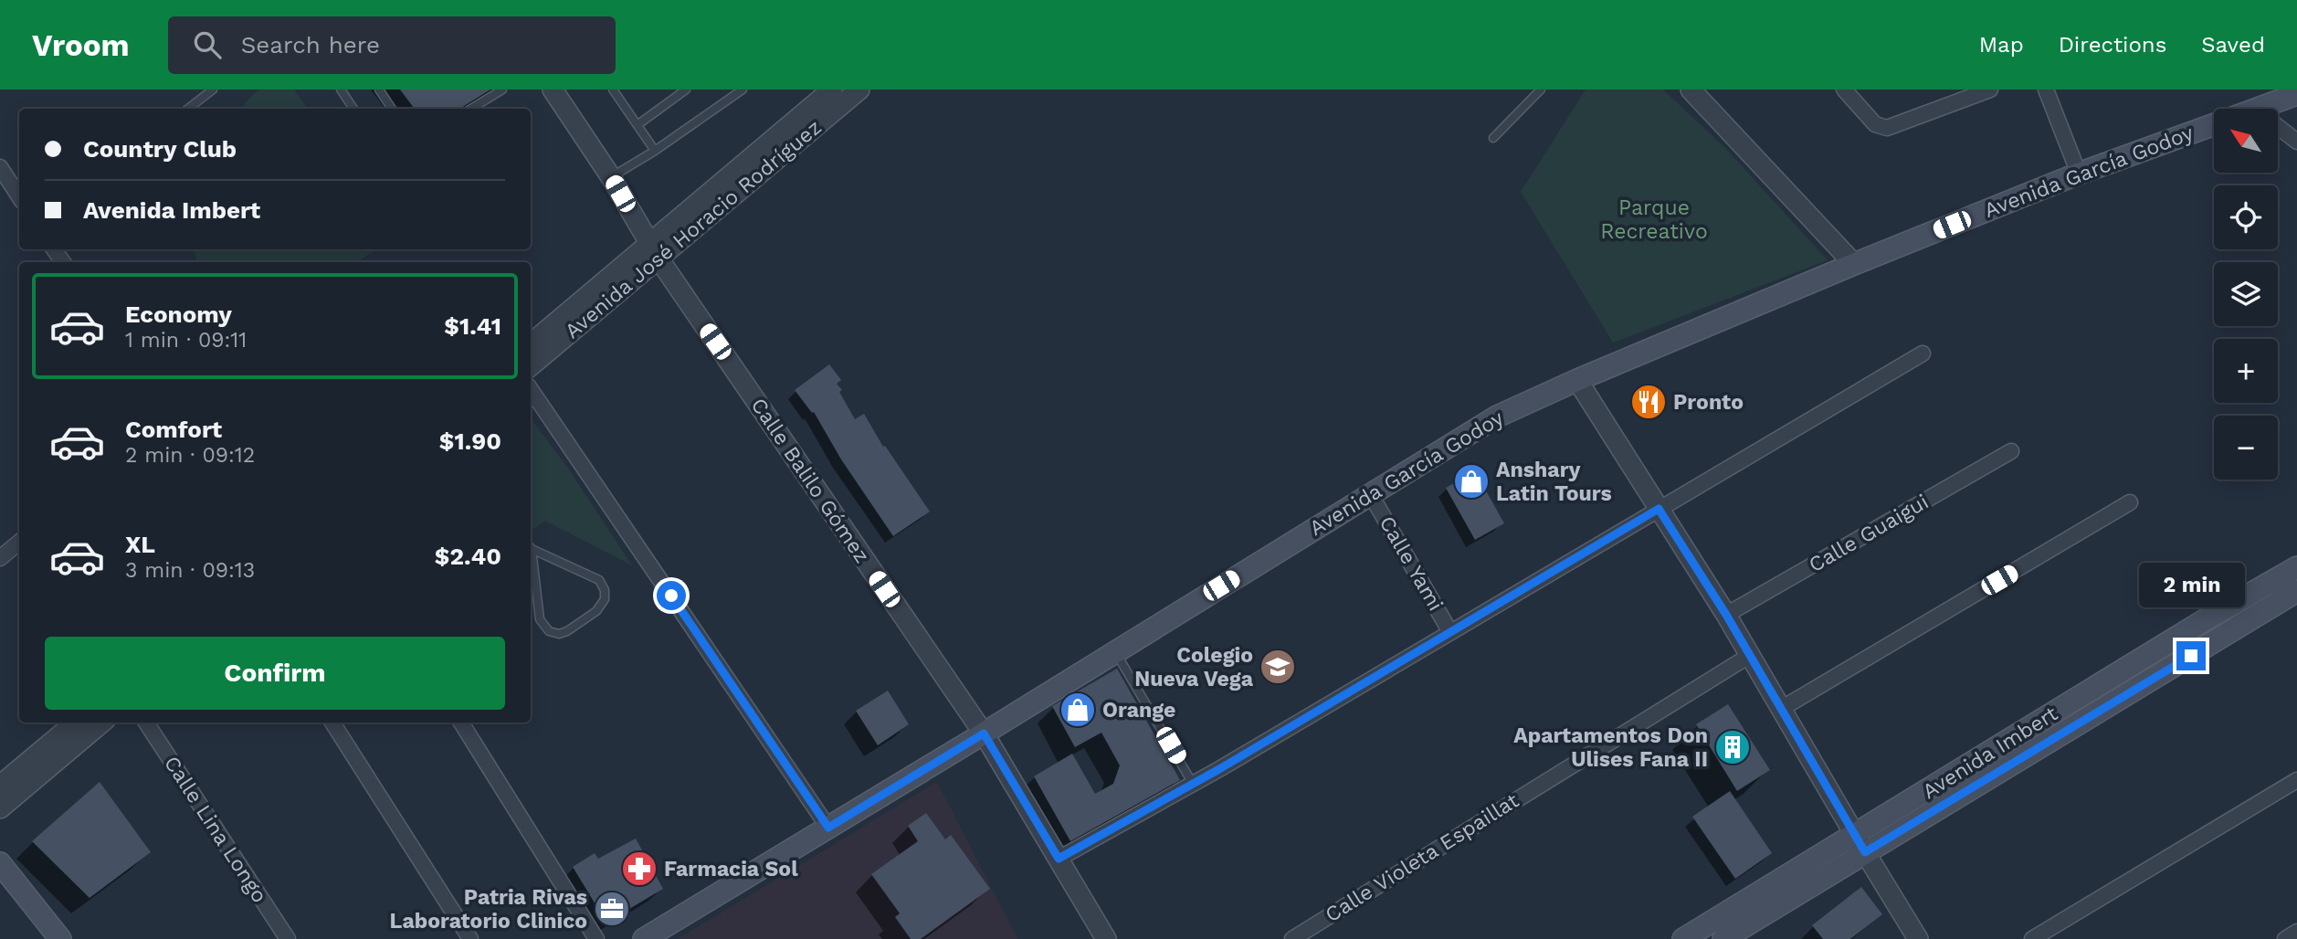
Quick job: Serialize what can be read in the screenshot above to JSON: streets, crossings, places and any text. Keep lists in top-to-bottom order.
{
  "streets": {
    "main road": ["Avenida García Godoy", "Avenida Imbert"],
    "street": [
      "Avenida José Horacio Rodríguez",
      "Calle Balilo Gómez",
      "Calle Guaigui",
      "Calle Yami",
      "Calle Lina Longo",
      "Calle Violeta Espaillat"
    ]
  },
  "crossings": [
    ["Avenida García Godoy", "Calle Balilo Gómez"],
    ["Avenida García Godoy", "Calle Yami"],
    ["Avenida José Horacio Rodríguez", "Calle Balilo Gómez"]
  ],
  "parks": ["Parque Recreativo"],
  "places": {
    "restaurant": ["Pronto"],
    "shop": ["Anshary Latin Tours", "Orange"],
    "school or university": ["Colegio Nueva Vega"],
    "building": ["Apartamentos Don Ulises Fana II"],
    "pharmacy": ["Farmacia Sol"],
    "office": ["Patria Rivas Laboratorio Clinico"]
  },
  "north": "top left",
  "page": {
    "header": "Vroom",
    "search": "Search here",
    "nav": ["Map", "Directions", "Saved"],
    "map_buttons": ["+", "−"],
    "banner": ["Country Club", "Avenida Imbert"],
    "list": [
      {
        "name": "Economy",
        "note": "1 min · 09:11",
        "value": "$1.41"
      },
      {
        "name": "Comfort",
        "note": "2 min · 09:12",
        "value": "$1.90"
      },
      {
        "name": "XL",
        "note": "3 min · 09:13",
        "value": "$2.40"
      }
    ],
    "bubble": "2 min",
    "buttons": "Confirm"
  }
}
